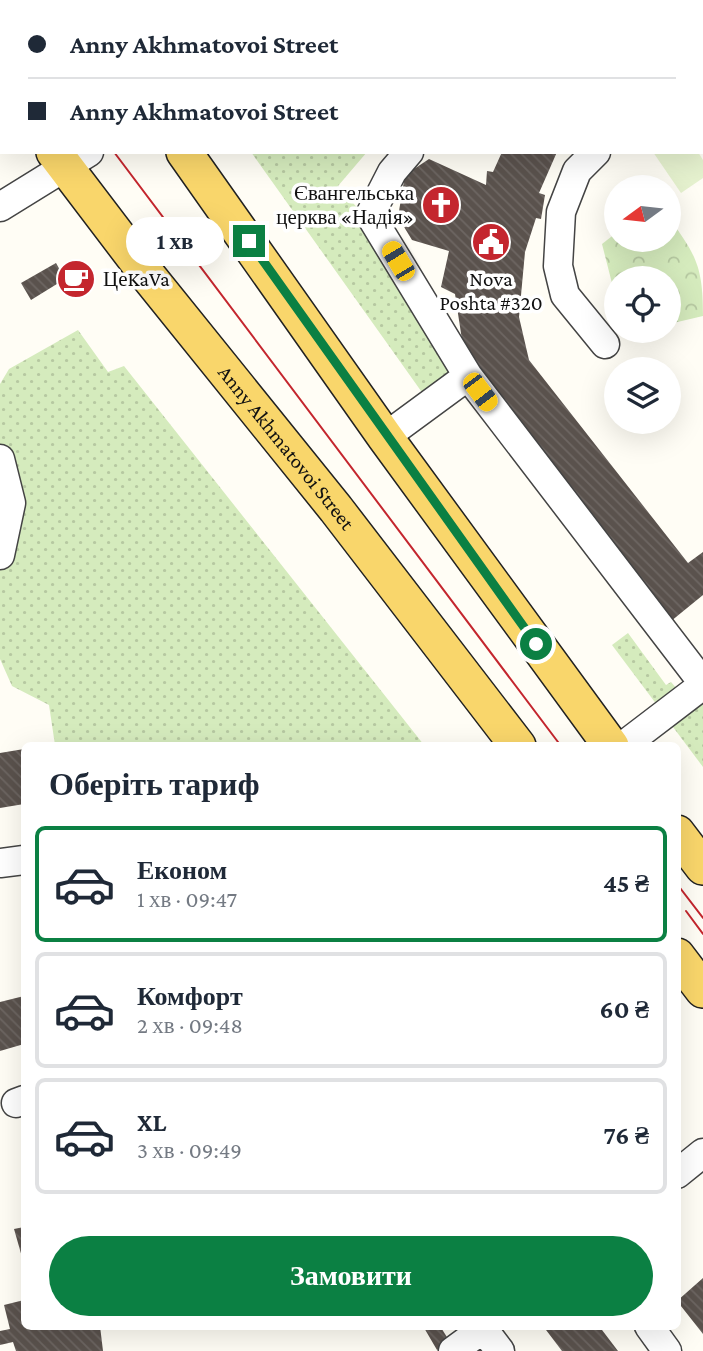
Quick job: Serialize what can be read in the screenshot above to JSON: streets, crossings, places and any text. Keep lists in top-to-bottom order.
{
  "streets": {
    "main road": ["Anny Akhmatovoi Street"]
  },
  "places": {
    "church": ["Євангельська церква «Надія»"],
    "public building": ["Nova Poshta #320"],
    "cafe": ["ЦеKaVa"]
  },
  "north": "left",
  "page": {
    "banner": ["Anny Akhmatovoi Street", "Anny Akhmatovoi Street"],
    "bubble": "1 хв",
    "heading": "Оберіть тариф",
    "list": [
      {
        "name": "Економ",
        "note": "1 хв · 09:47",
        "value": "45 ₴"
      },
      {
        "name": "Комфорт",
        "note": "2 хв · 09:48",
        "value": "60 ₴"
      },
      {
        "name": "XL",
        "note": "3 хв · 09:49",
        "value": "76 ₴"
      }
    ],
    "buttons": "Замовити"
  }
}
